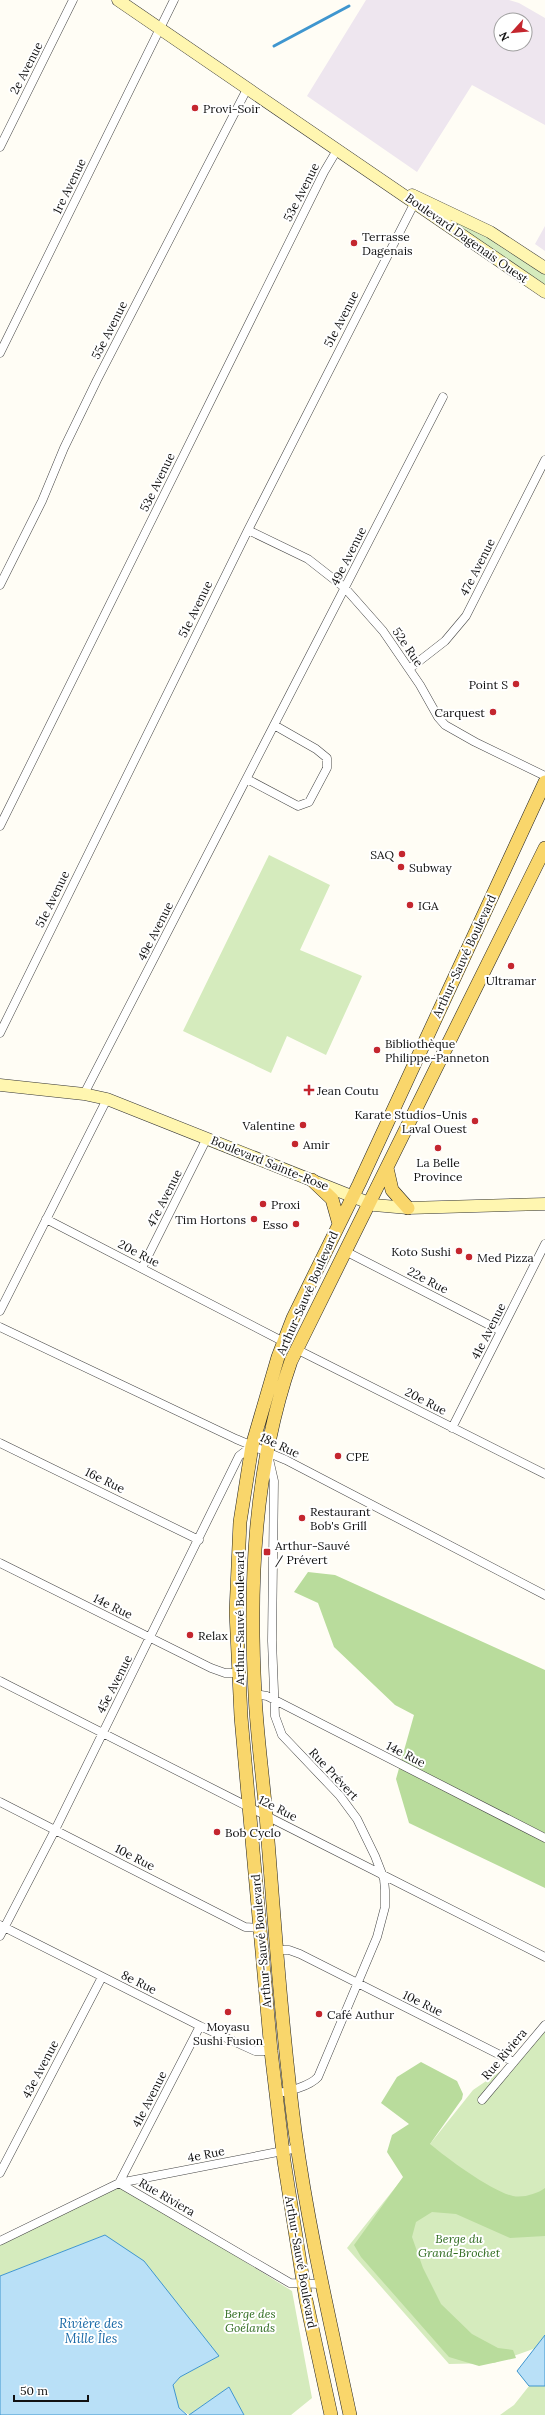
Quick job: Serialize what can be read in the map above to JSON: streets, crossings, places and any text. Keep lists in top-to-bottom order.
{
  "streets": {
    "main road": ["Boulevard Dagenais Ouest", "Arthur-Sauvé Boulevard", "Boulevard Sainte-Rose"],
    "street": [
      "2e Avenue",
      "1re Avenue",
      "53e Avenue",
      "51e Avenue",
      "55e Avenue",
      "49e Avenue",
      "47e Avenue",
      "52e Rue",
      "20e Rue",
      "22e Rue",
      "41e Avenue",
      "18e Rue",
      "16e Rue",
      "14e Rue",
      "45e Avenue",
      "Rue Prévert",
      "12e Rue",
      "10e Rue",
      "8e Rue",
      "Rue Riviera",
      "43e Avenue",
      "4e Rue"
    ]
  },
  "crossings": [
    ["1re Avenue", "Boulevard Dagenais Ouest"],
    ["53e Avenue", "Boulevard Dagenais Ouest"],
    ["Boulevard Dagenais Ouest", "51e Avenue"],
    ["Boulevard Dagenais Ouest", "55e Avenue"],
    ["51e Avenue", "52e Rue"],
    ["49e Avenue", "52e Rue"],
    ["49e Avenue", "Boulevard Sainte-Rose"],
    ["47e Avenue", "52e Rue"],
    ["47e Avenue", "Boulevard Sainte-Rose"],
    ["47e Avenue", "20e Rue"],
    ["Arthur-Sauvé Boulevard", "Boulevard Sainte-Rose"],
    ["Arthur-Sauvé Boulevard", "20e Rue"],
    ["Arthur-Sauvé Boulevard", "22e Rue"],
    ["Arthur-Sauvé Boulevard", "18e Rue"],
    ["Arthur-Sauvé Boulevard", "14e Rue"],
    ["Arthur-Sauvé Boulevard", "45e Avenue"],
    ["Arthur-Sauvé Boulevard", "Rue Prévert"],
    ["Arthur-Sauvé Boulevard", "12e Rue"],
    ["Arthur-Sauvé Boulevard", "10e Rue"],
    ["Arthur-Sauvé Boulevard", "8e Rue"],
    ["Arthur-Sauvé Boulevard", "Rue Riviera"],
    ["Arthur-Sauvé Boulevard", "4e Rue"],
    ["20e Rue", "41e Avenue"],
    ["22e Rue", "41e Avenue"],
    ["41e Avenue", "8e Rue"],
    ["41e Avenue", "Rue Riviera"],
    ["41e Avenue", "4e Rue"],
    ["18e Rue", "45e Avenue"],
    ["18e Rue", "Rue Prévert"],
    ["16e Rue", "45e Avenue"],
    ["14e Rue", "45e Avenue"],
    ["14e Rue", "Rue Prévert"],
    ["45e Avenue", "12e Rue"],
    ["45e Avenue", "10e Rue"],
    ["45e Avenue", "8e Rue"],
    ["Rue Prévert", "12e Rue"],
    ["Rue Prévert", "10e Rue"],
    ["10e Rue", "Rue Riviera"],
    ["8e Rue", "43e Avenue"],
    ["Rue Riviera", "4e Rue"]
  ],
  "water": ["Rivière des Mille Îles"],
  "parks": ["Berge du Grand-Brochet", "Berge des Goélands"],
  "places": {
    "other": [
      "Provi-Soir",
      "Terrasse Dagenais",
      "Point S",
      "Carquest",
      "SAQ",
      "Subway",
      "IGA",
      "Ultramar",
      "Bibliothèque Philippe-Panneton",
      "Karate Studios-Unis Laval Ouest",
      "Valentine",
      "Amir",
      "La Belle Province",
      "Proxi",
      "Tim Hortons",
      "Esso",
      "Koto Sushi",
      "Med Pizza",
      "CPE",
      "Restaurant Bob's Grill",
      "Relax",
      "Bob Cyclo",
      "Moyasu Sushi Fusion",
      "Café Authur"
    ],
    "health": ["Jean Coutu"],
    "transit": ["Arthur-Sauvé / Prévert"]
  },
  "scale_bar": "50 m",
  "north": "bottom left"
}
